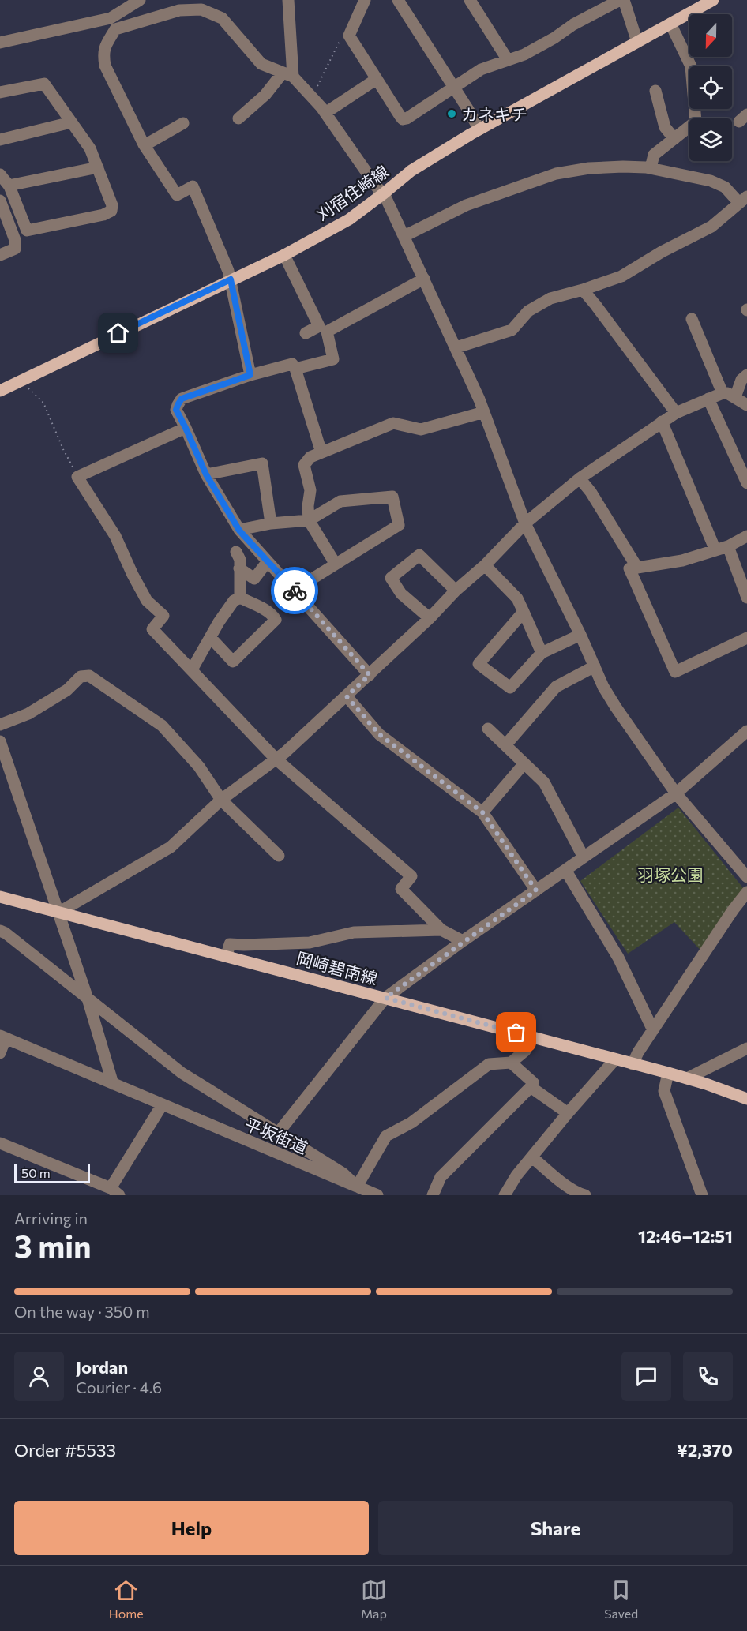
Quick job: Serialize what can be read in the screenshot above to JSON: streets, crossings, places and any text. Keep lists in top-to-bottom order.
{
  "streets": {
    "main road": ["刈宿住崎線", "岡崎碧南線"],
    "street": ["平坂街道"]
  },
  "parks": ["羽塚公園"],
  "places": ["カネキチ"],
  "scale_bar": "50 m",
  "north": "bottom",
  "page": {
    "scale": "50 m",
    "heading": ["3 min", "Arriving in", "12:46–12:51"],
    "panel": [
      "Jordan",
      "Courier · 4.6",
      "Order #5533",
      "¥2,370"
    ],
    "bar": "On the way · 350 m",
    "buttons": ["Help", "Share"],
    "tabs": ["Home", "Map", "Saved"]
  }
}
